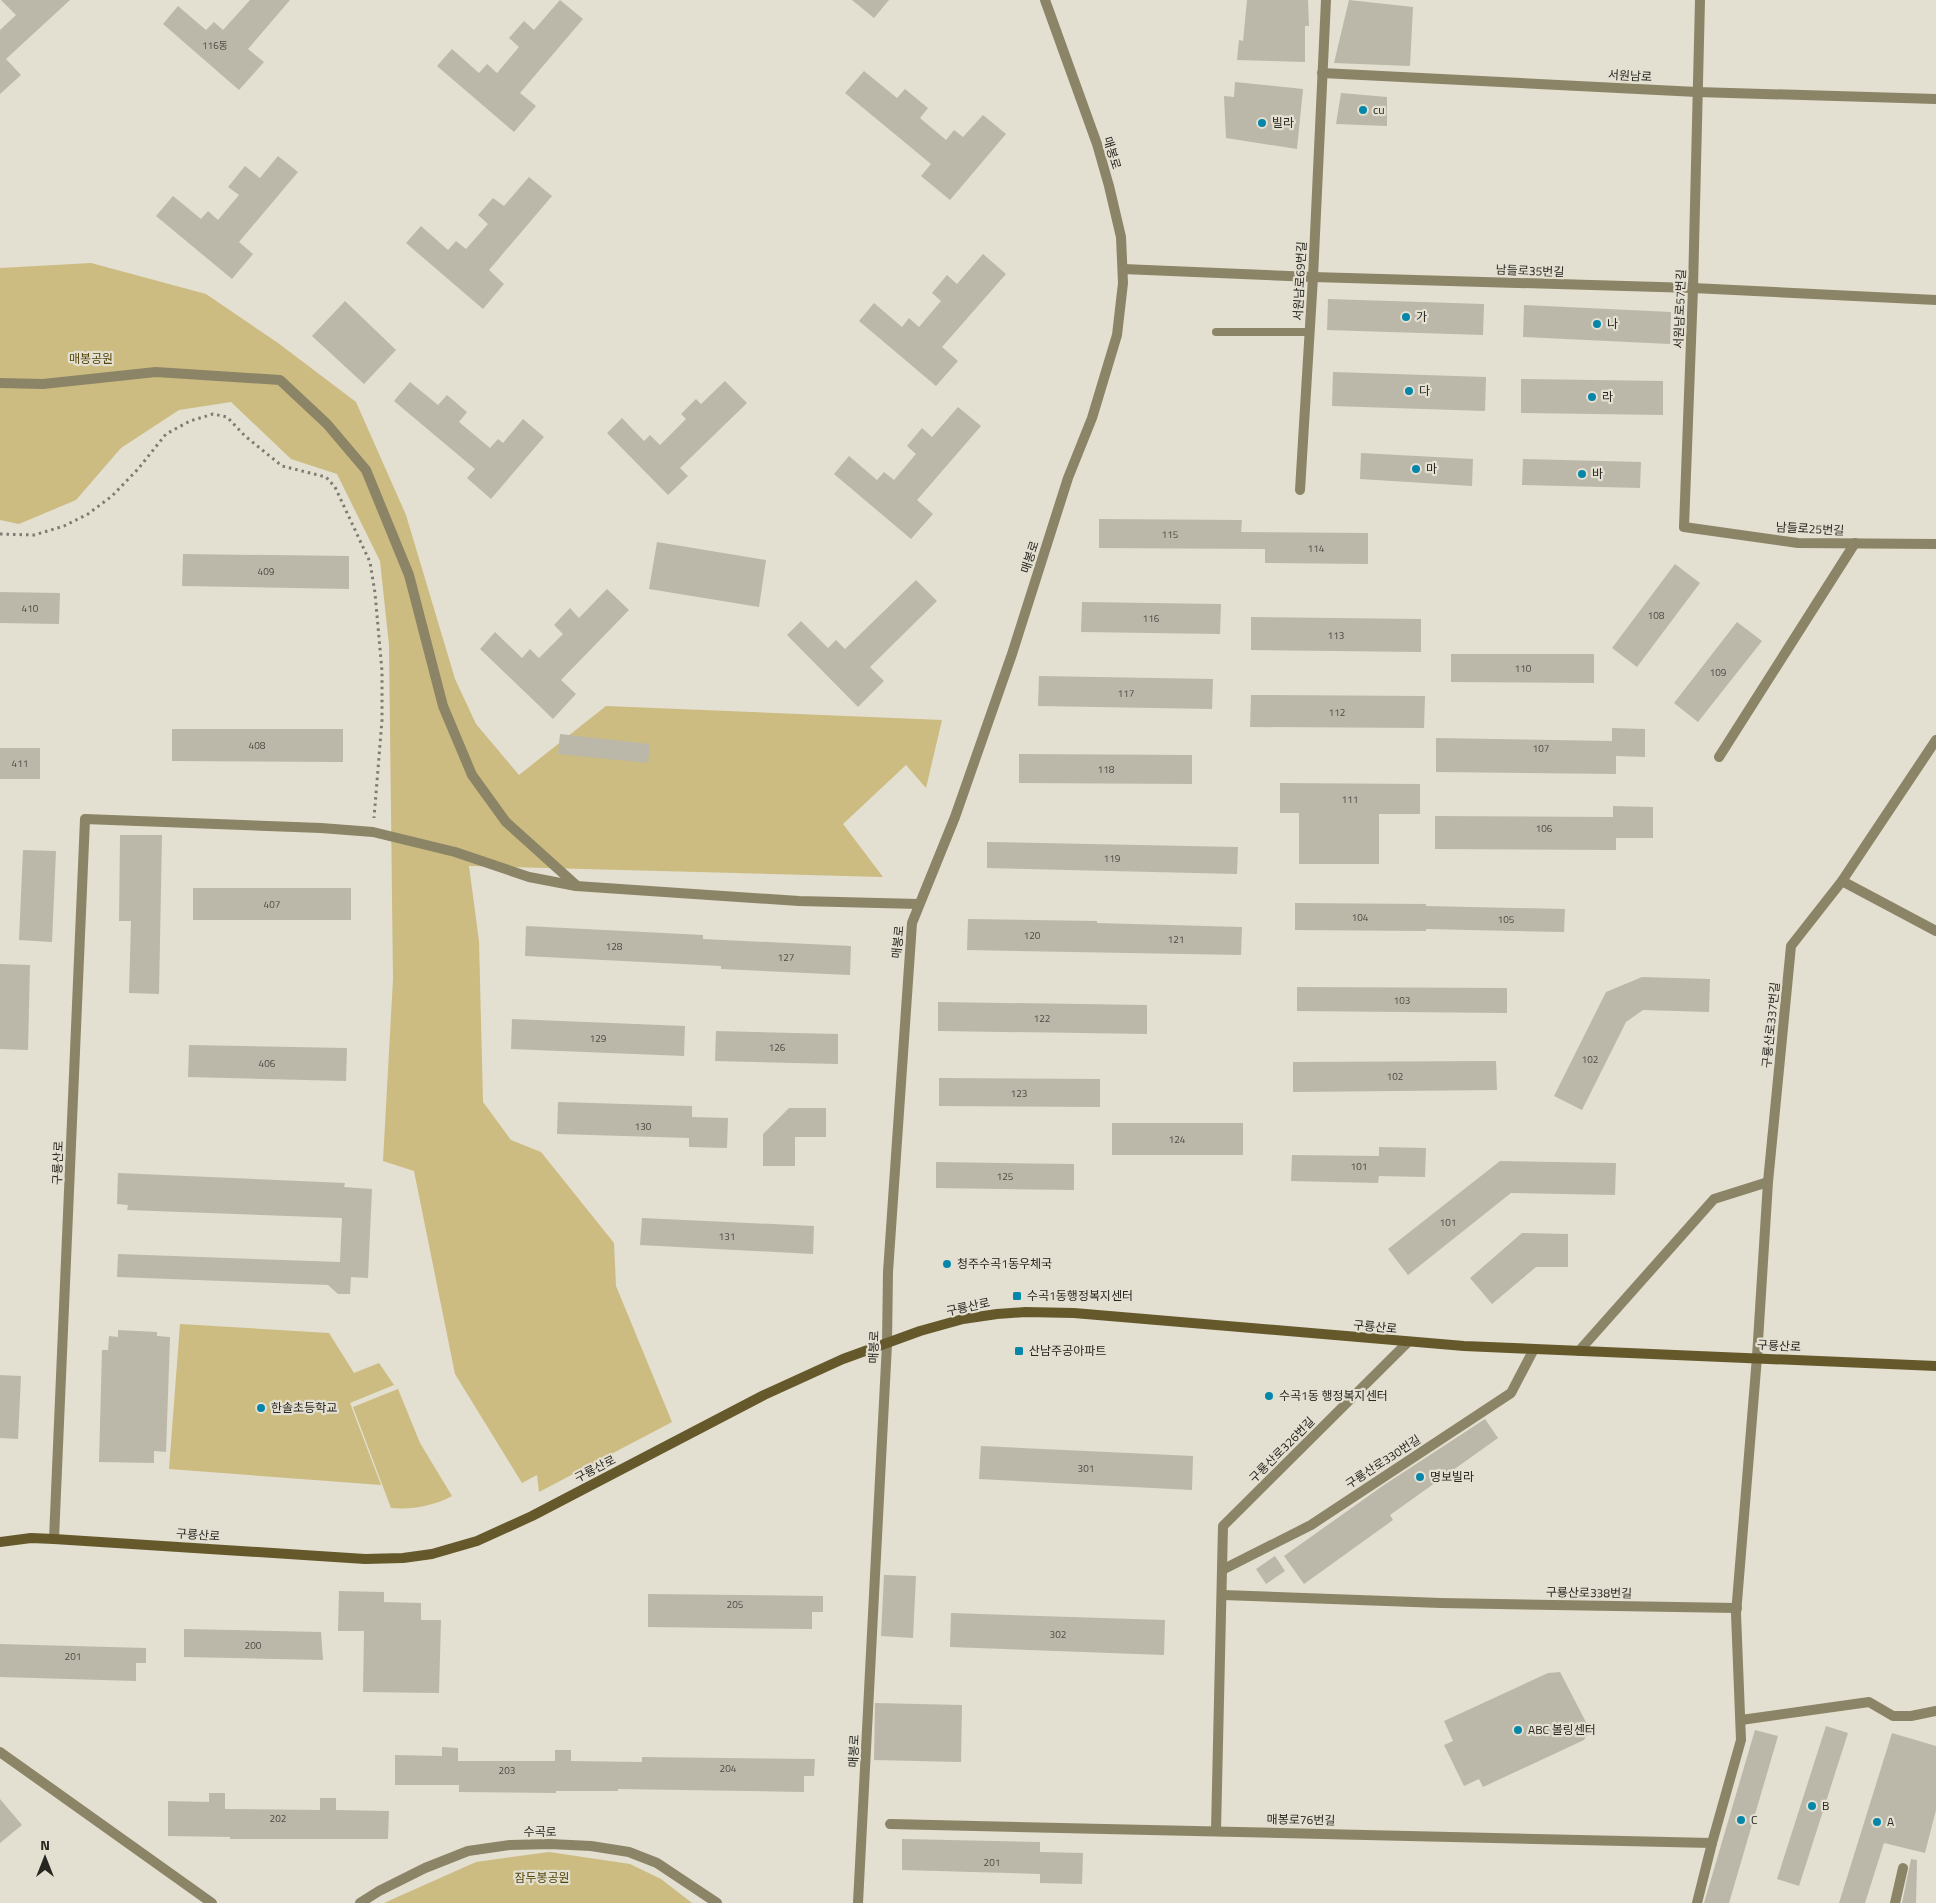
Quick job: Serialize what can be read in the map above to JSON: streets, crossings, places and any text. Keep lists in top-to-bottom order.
{
  "streets": {
    "street": [
      "서원남로",
      "매봉로",
      "남들로35번길",
      "서원남로69번길",
      "서원남로57번길",
      "남들로25번길",
      "구룡산로337번길",
      "구룡산로",
      "구룡산로326번길",
      "구룡산로330번길",
      "구룡산로338번길",
      "매봉로76번길",
      "수곡로"
    ]
  },
  "crossings": [
    ["서원남로", "서원남로69번길"],
    ["서원남로", "서원남로57번길"],
    ["매봉로", "남들로35번길"],
    ["매봉로", "구룡산로"],
    ["남들로35번길", "서원남로69번길"],
    ["남들로35번길", "서원남로57번길"],
    ["서원남로57번길", "남들로25번길"],
    ["구룡산로337번길", "구룡산로"],
    ["구룡산로", "구룡산로326번길"],
    ["구룡산로", "구룡산로330번길"],
    ["구룡산로326번길", "구룡산로330번길"],
    ["구룡산로326번길", "구룡산로338번길"],
    ["구룡산로326번길", "매봉로76번길"]
  ],
  "parks": ["매봉공원", "잠두봉공원"],
  "places": {
    "other": [
      "cu",
      "빌라",
      "가",
      "나",
      "다",
      "라",
      "마",
      "바",
      "청주수곡1동우체국",
      "수곡1동 행정복지센터",
      "한솔초등학교",
      "명보빌라",
      "ABC 볼링센터",
      "B",
      "C",
      "A"
    ],
    "transit": ["수곡1동행정복지센터", "산남주공아파트"]
  },
  "house_numbers": [
    "116동",
    "115",
    "114",
    "409",
    "410",
    "108",
    "116",
    "113",
    "110",
    "109",
    "117",
    "112",
    "408",
    "107",
    "411",
    "118",
    "111",
    "106",
    "119",
    "407",
    "104",
    "105",
    "120",
    "121",
    "128",
    "127",
    "103",
    "122",
    "129",
    "126",
    "102",
    "406",
    "102",
    "123",
    "130",
    "124",
    "101",
    "125",
    "101",
    "131",
    "301",
    "205",
    "302",
    "200",
    "201",
    "204",
    "203",
    "202",
    "201"
  ],
  "north": "top"
}
